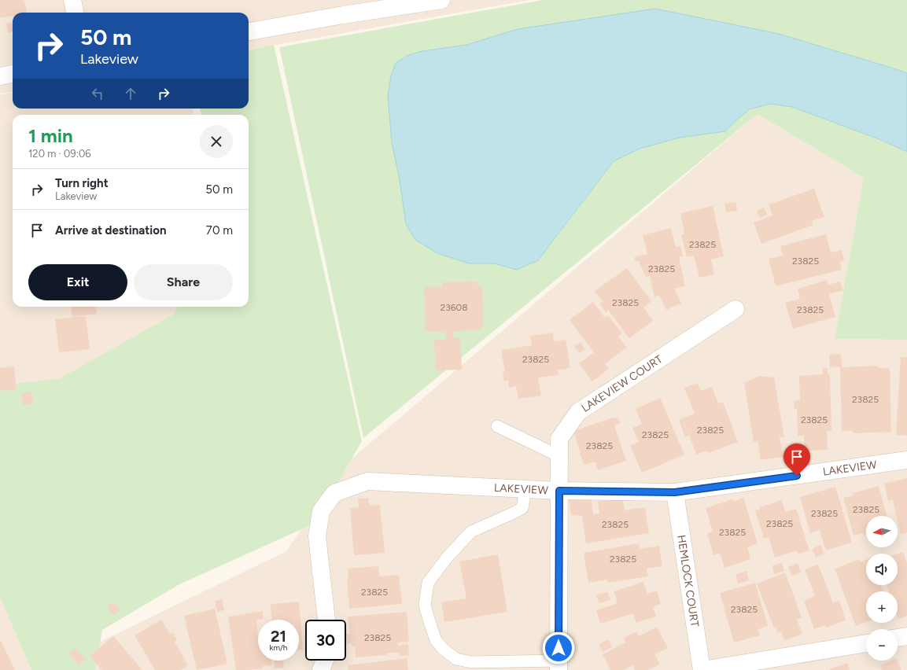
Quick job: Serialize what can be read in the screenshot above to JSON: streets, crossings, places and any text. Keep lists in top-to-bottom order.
{
  "streets": {
    "street": ["LAKEVIEW COURT", "LAKEVIEW", "HEMLOCK COURT"]
  },
  "crossings": [
    ["LAKEVIEW COURT", "LAKEVIEW"],
    ["LAKEVIEW", "HEMLOCK COURT"]
  ],
  "house_numbers": [
    "23825",
    "23825",
    "23825",
    "23825",
    "23608",
    "23825",
    "23825",
    "23825",
    "23825",
    "23825",
    "23825",
    "23825",
    "23825",
    "23825",
    "23825",
    "23825",
    "23825",
    "23825",
    "23825",
    "23825",
    "23825"
  ],
  "north": "left",
  "page": {
    "turn": ["50 m", "Lakeview"],
    "heading": ["1 min", "120 m · 09:06"],
    "list": [
      {
        "name": "Turn right",
        "note": "Lakeview",
        "value": "50 m"
      },
      {
        "name": "Arrive at destination",
        "value": "70 m"
      }
    ],
    "buttons": ["Exit", "Share"],
    "map_buttons": ["+", "−"],
    "speed": "21 km/h",
    "limit": "30"
  }
}
